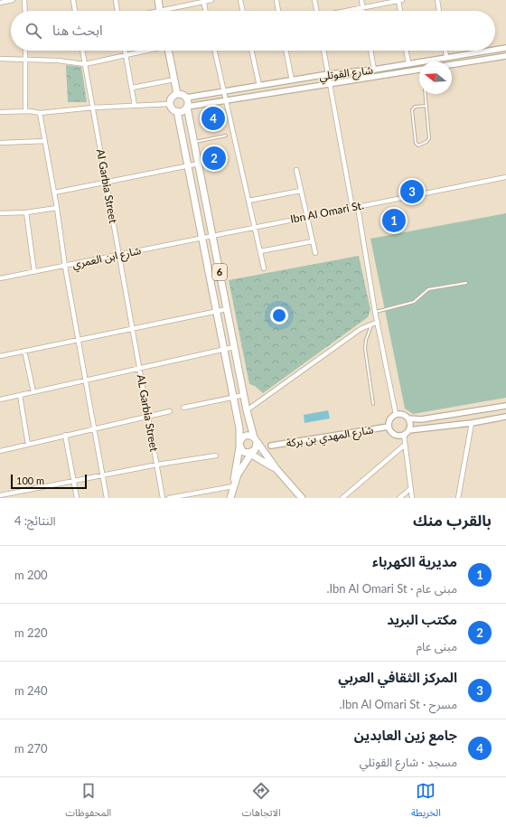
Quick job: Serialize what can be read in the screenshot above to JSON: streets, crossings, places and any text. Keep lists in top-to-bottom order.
{
  "streets": {
    "main road": ["6"],
    "street": [
      "شارع القوتلي",
      "Al Garbia Street",
      "Ibn Al Omari St.",
      "شارع ابن العمري",
      "AL Garbia Street",
      "شارع المهدي بن بركة"
    ]
  },
  "crossings": [
    ["شارع القوتلي", "6"],
    ["Al Garbia Street", "شارع ابن العمري"],
    ["Al Garbia Street", "AL Garbia Street"],
    ["Ibn Al Omari St.", "شارع ابن العمري"],
    ["Ibn Al Omari St.", "6"],
    ["شارع ابن العمري", "6"]
  ],
  "scale_bar": "100 m",
  "north": "left",
  "page": {
    "search": "ابحث هنا",
    "pins": [
      "4",
      "2",
      "3",
      "1"
    ],
    "scale": "100 m",
    "heading": ["بالقرب منك", "النتائج: 4"],
    "list": [
      {
        "mark": "1",
        "name": "مديرية الكهرباء",
        "note": "مبنى عام · Ibn Al Omari St.",
        "value": "200 m"
      },
      {
        "mark": "2",
        "name": "مكتب البريد",
        "note": "مبنى عام",
        "value": "220 m"
      },
      {
        "mark": "3",
        "name": "المركز الثقافي العربي",
        "note": "مسرح · Ibn Al Omari St.",
        "value": "240 m"
      },
      {
        "mark": "4",
        "name": "جامع زين العابدين",
        "note": "مسجد · شارع القوتلي",
        "value": "270 m"
      }
    ],
    "nav": ["الخريطة", "الاتجاهات", "المحفوظات"]
  }
}
